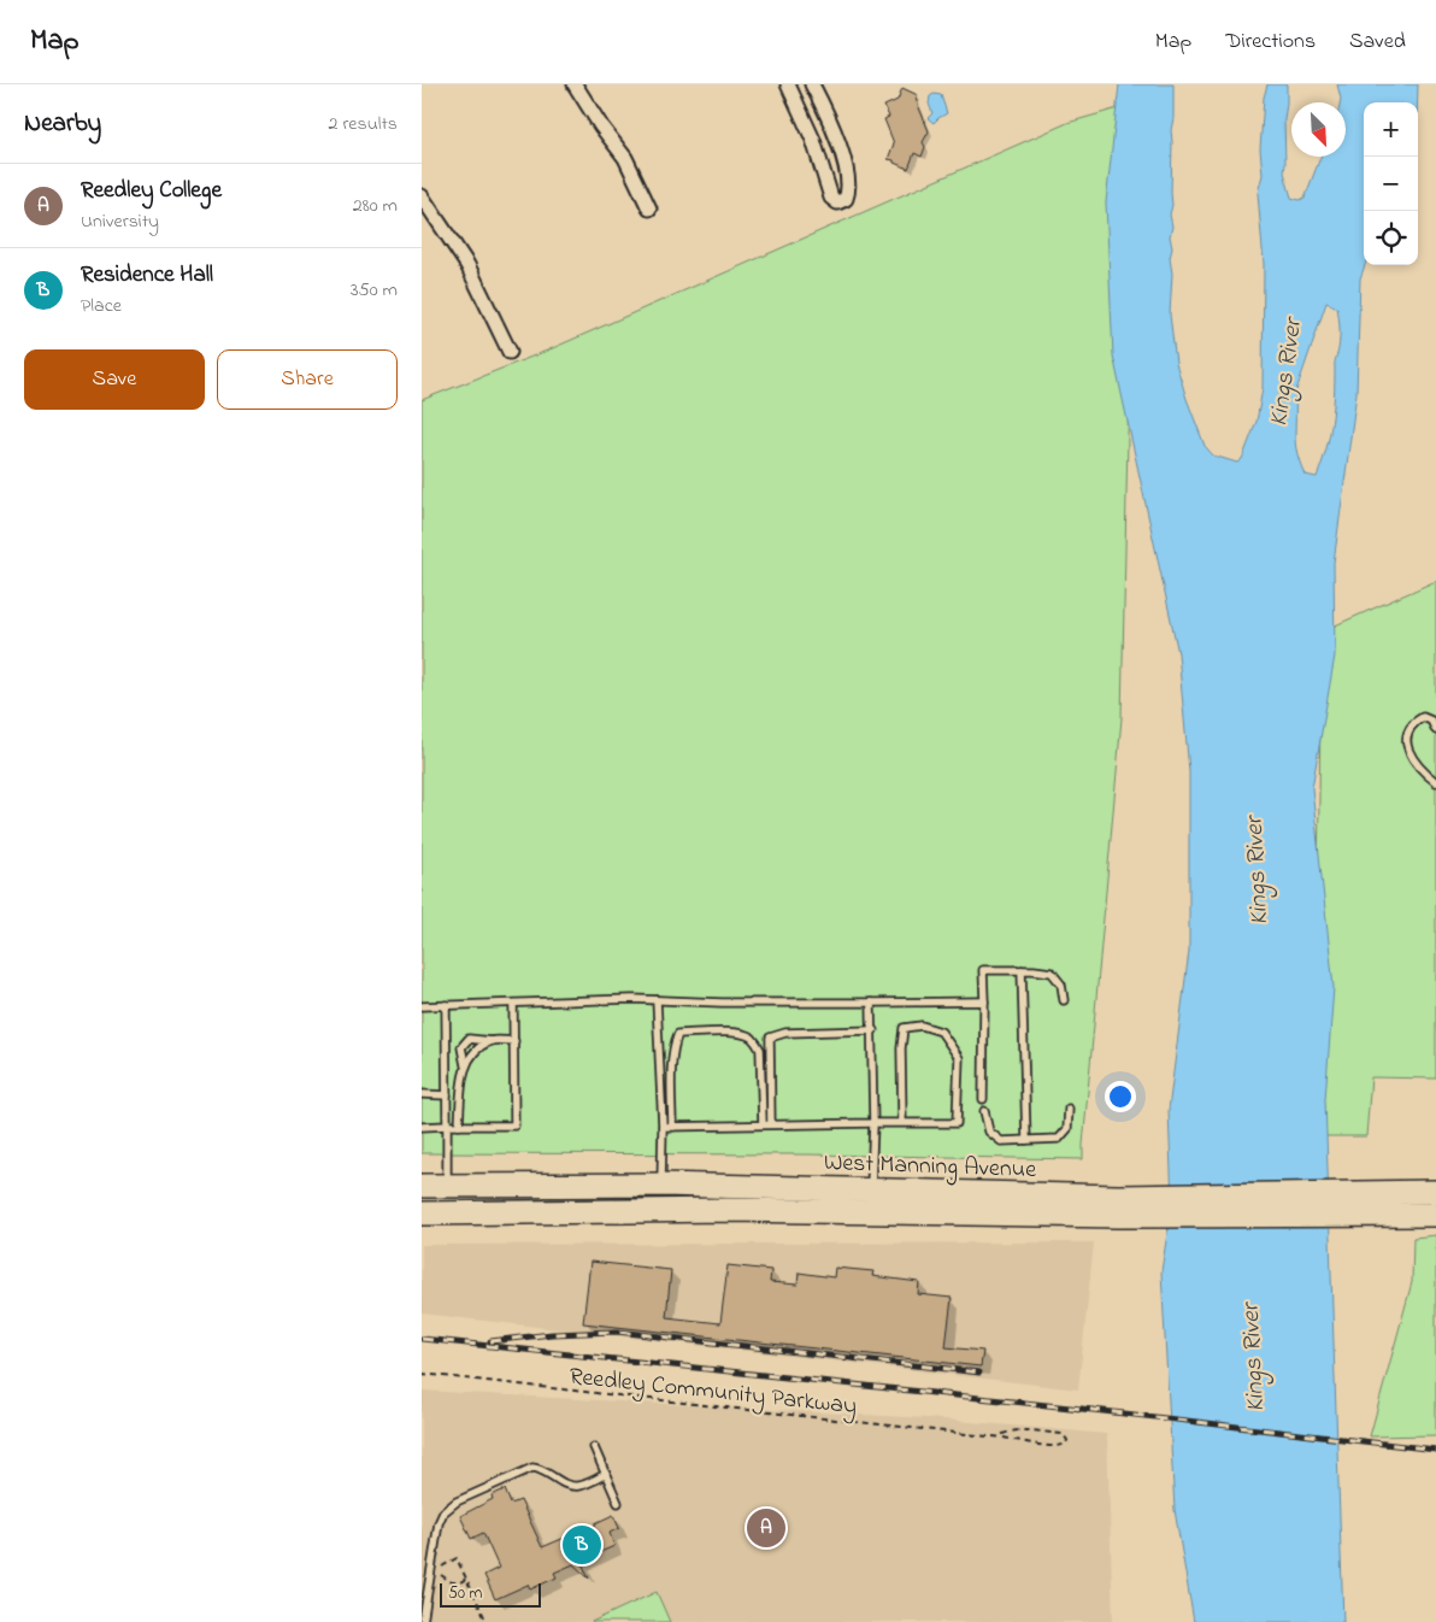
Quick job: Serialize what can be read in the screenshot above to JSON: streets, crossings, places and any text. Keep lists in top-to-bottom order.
{
  "streets": {
    "main road": ["West Manning Avenue"],
    "path": ["Reedley Community Parkway"]
  },
  "water": ["Kings River"],
  "scale_bar": "50 m",
  "north": "bottom right",
  "page": {
    "header": "Map",
    "nav": ["Map", "Directions", "Saved"],
    "heading": ["Nearby", "2 results"],
    "map_buttons": ["+", "−"],
    "list": [
      {
        "mark": "A",
        "name": "Reedley College",
        "note": "University",
        "value": "280 m"
      },
      {
        "mark": "B",
        "name": "Residence Hall",
        "note": "Place",
        "value": "350 m"
      }
    ],
    "buttons": ["Save", "Share"],
    "pins": ["A", "B"],
    "scale": "50 m"
  }
}
